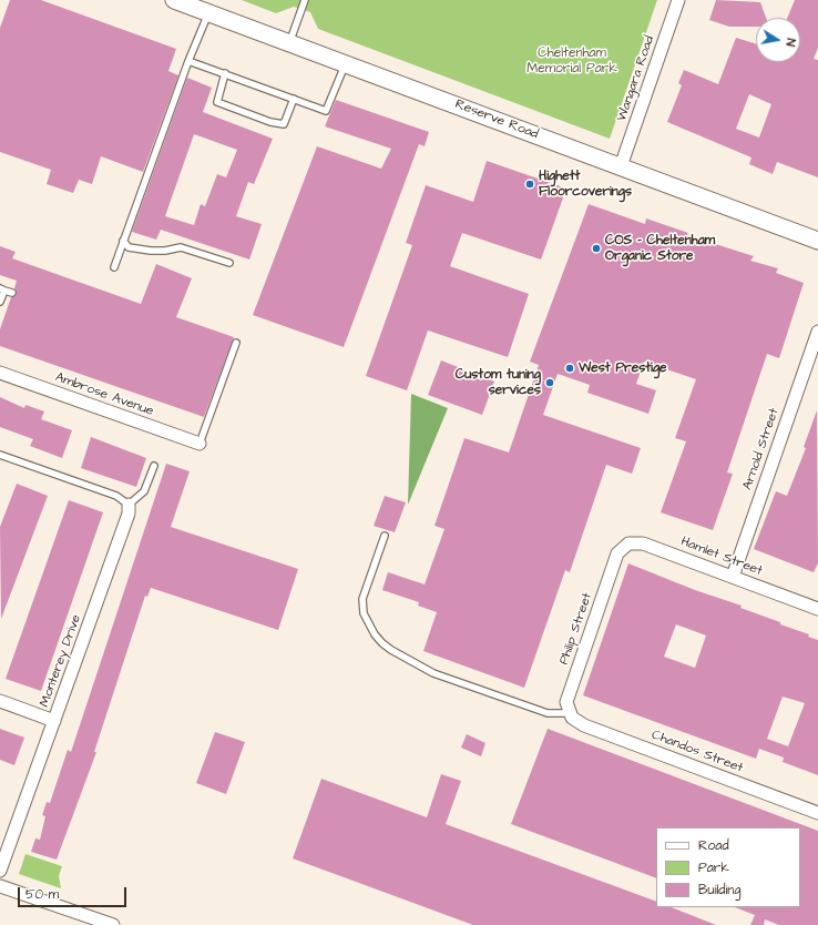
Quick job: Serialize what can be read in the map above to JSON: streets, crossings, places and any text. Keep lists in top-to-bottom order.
{
  "streets": {
    "street": [
      "Wangara Road",
      "Reserve Road",
      "Ambrose Avenue",
      "Arnold Street",
      "Hamlet Street",
      "Philip Street",
      "Monterey Drive",
      "Chandos Street"
    ]
  },
  "crossings": [
    ["Wangara Road", "Reserve Road"],
    ["Arnold Street", "Hamlet Street"],
    ["Hamlet Street", "Philip Street"],
    ["Philip Street", "Chandos Street"]
  ],
  "parks": ["Cheltenham Memorial Park"],
  "places": [
    "Highett Floorcoverings",
    "COS - Cheltenham Organic Store",
    "West Prestige",
    "Custom tuning services"
  ],
  "legend": ["Road", "Park", "Building"],
  "scale_bar": "50 m",
  "north": "right"
}
